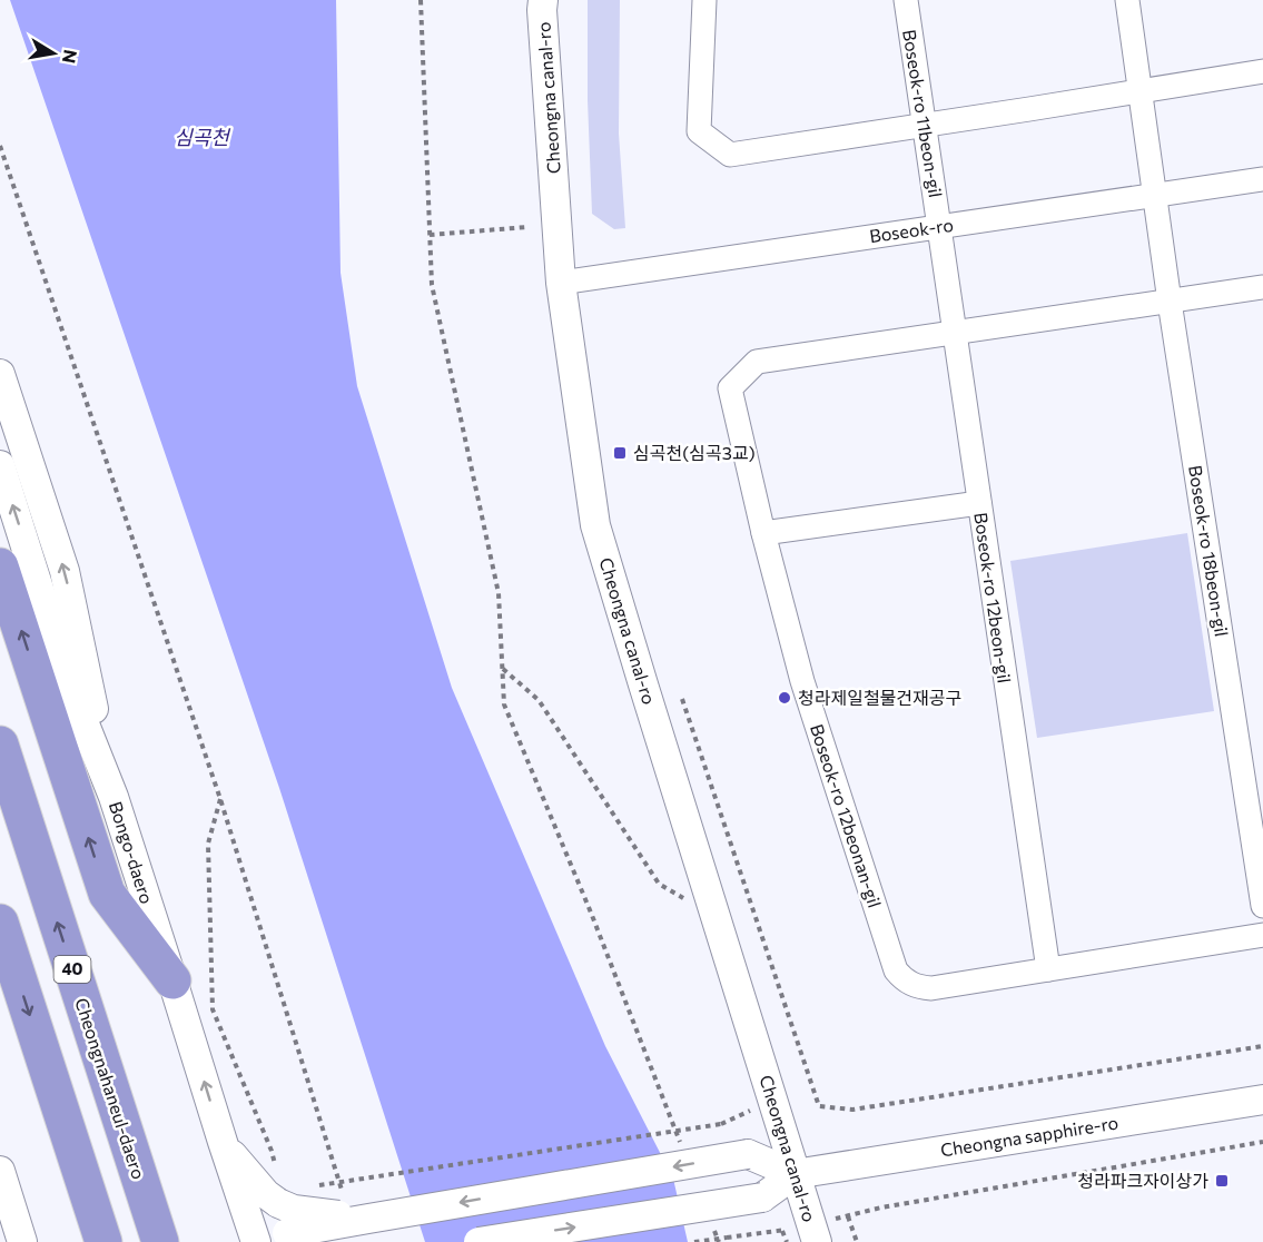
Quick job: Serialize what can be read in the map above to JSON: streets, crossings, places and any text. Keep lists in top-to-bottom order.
{
  "streets": {
    "highway": ["40", "Cheongnahaneul-daero"],
    "street": [
      "Cheongna canal-ro",
      "Boseok-ro 11beon-gil",
      "Boseok-ro",
      "Boseok-ro 18beon-gil",
      "Boseok-ro 12beon-gil",
      "Boseok-ro 12beonan-gil",
      "Bongo-daero",
      "Cheongna sapphire-ro"
    ]
  },
  "crossings": [
    ["Cheongna canal-ro", "Boseok-ro"],
    ["Cheongna canal-ro", "Cheongna sapphire-ro"],
    ["Boseok-ro 11beon-gil", "Boseok-ro"],
    ["Boseok-ro 11beon-gil", "Boseok-ro 12beon-gil"],
    ["Boseok-ro", "Boseok-ro 18beon-gil"],
    ["Boseok-ro", "Boseok-ro 12beon-gil"],
    ["Boseok-ro 12beon-gil", "Boseok-ro 12beonan-gil"]
  ],
  "water": ["심곡천"],
  "places": {
    "transit": ["심곡천(심곡3교)", "청라파크자이상가"],
    "other": ["청라제일철물건재공구"]
  },
  "north": "right"
}
